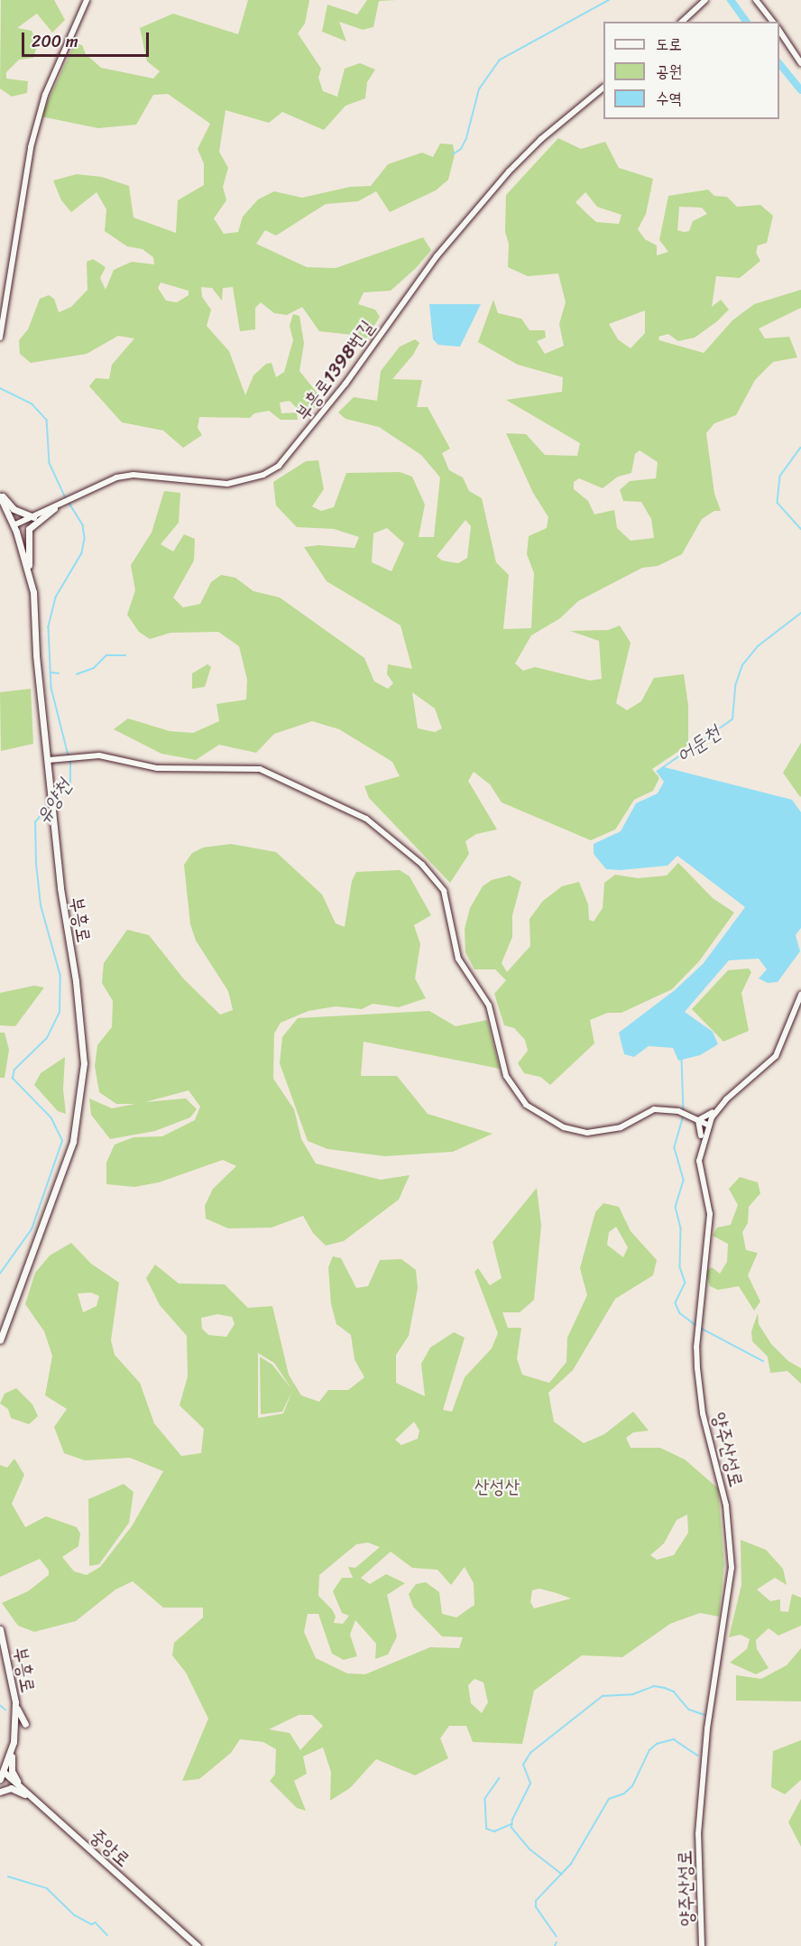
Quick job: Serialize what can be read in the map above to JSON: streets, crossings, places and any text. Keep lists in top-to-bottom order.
{
  "streets": {
    "main road": ["부흥로", "중앙로"],
    "street": ["부흥로1398번길", "양주산성로"]
  },
  "crossings": [
    ["부흥로1398번길", "부흥로"],
    ["부흥로", "중앙로"]
  ],
  "water": ["어둔천", "유양천"],
  "parks": ["산성산"],
  "legend": ["도로", "공원", "수역"],
  "scale_bar": "200 m"
}
